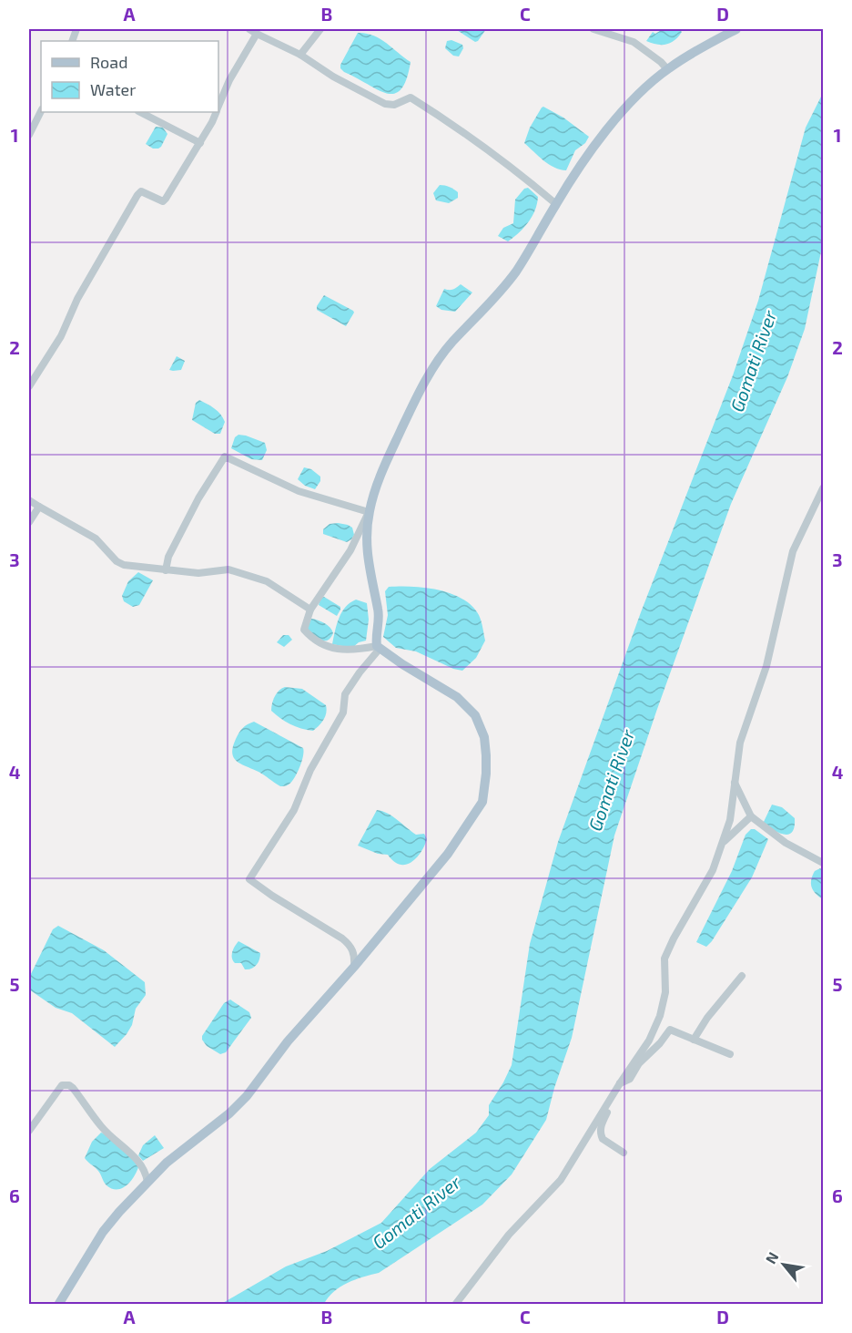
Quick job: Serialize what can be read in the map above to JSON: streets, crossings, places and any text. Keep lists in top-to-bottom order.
{
  "water": ["Gomati River"],
  "legend": ["Road", "Water"],
  "north": "top left",
  "grid": {
    "columns": [
      "A",
      "B",
      "C",
      "D"
    ],
    "rows": [
      "1",
      "2",
      "3",
      "4",
      "5",
      "6"
    ]
  }
}
